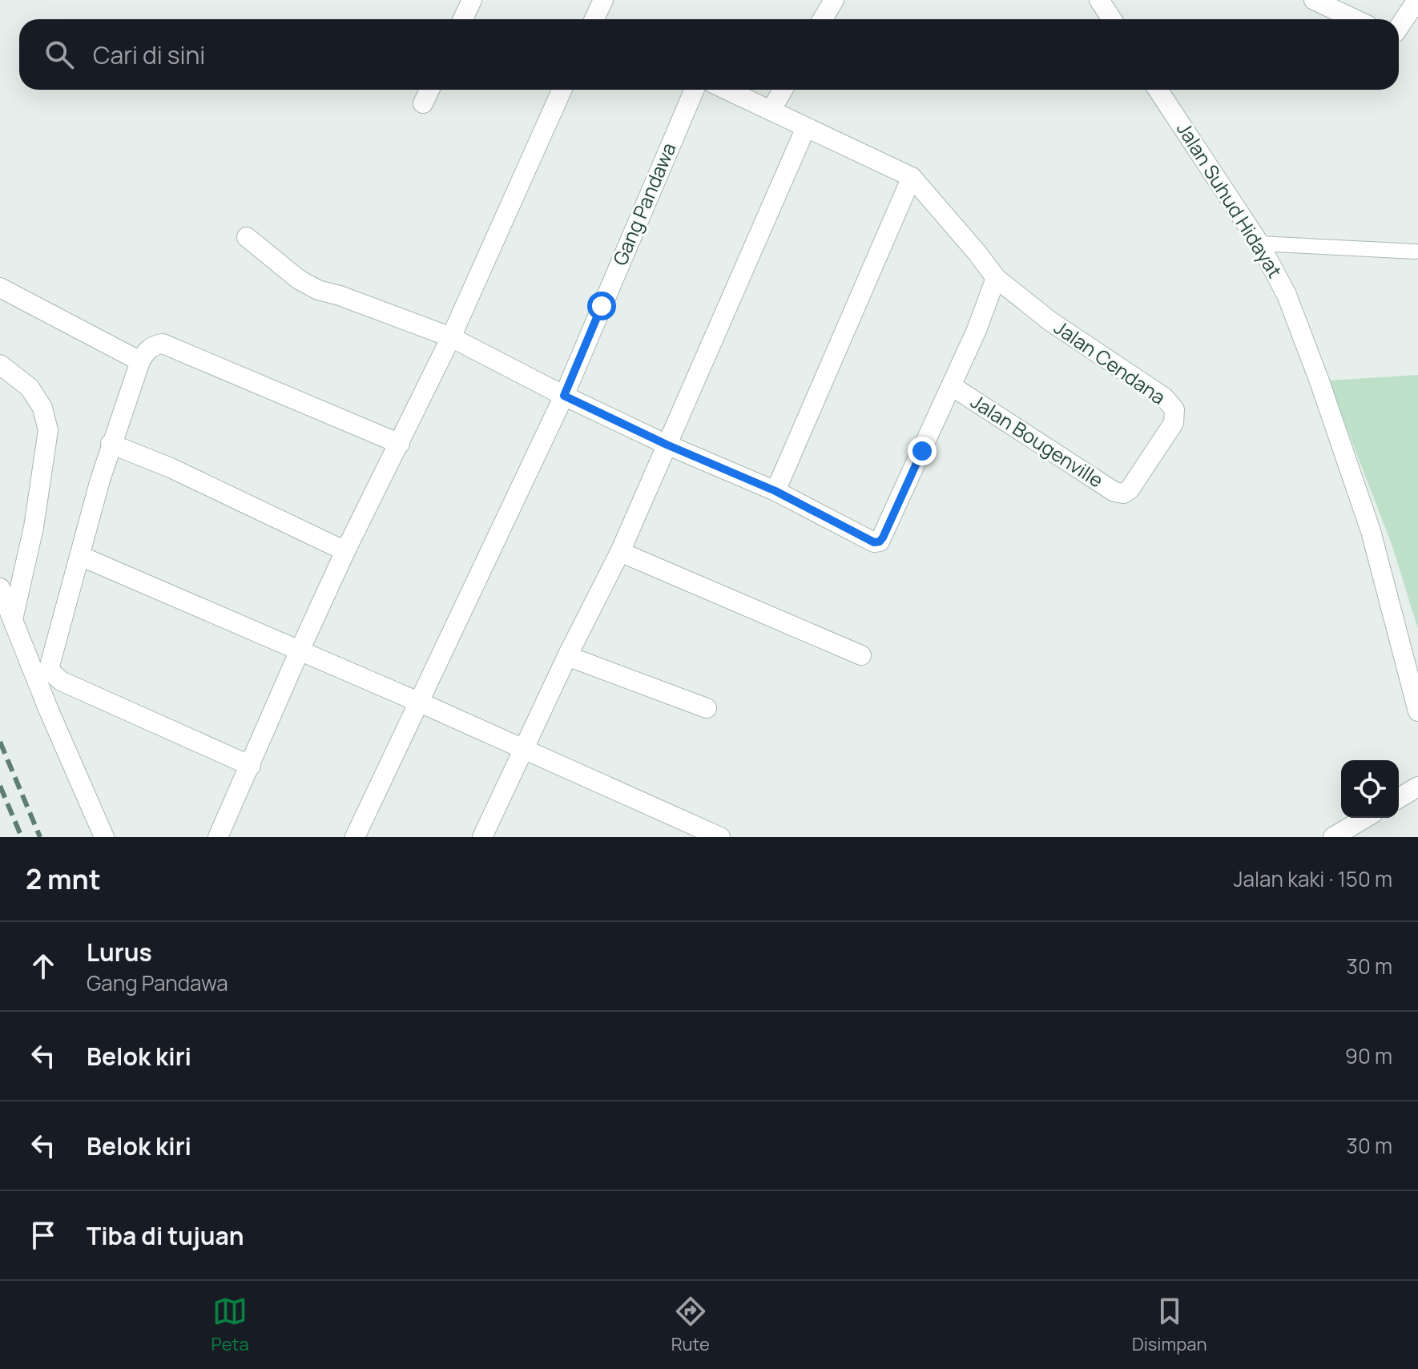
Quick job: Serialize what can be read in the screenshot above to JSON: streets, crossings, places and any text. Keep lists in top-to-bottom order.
{
  "streets": {
    "street": [
      "Jalan Suhud Hidayat",
      "Gang Pandawa",
      "Jalan Cendana",
      "Jalan Bougenville"
    ]
  },
  "crossings": [
    ["Jalan Cendana", "Jalan Bougenville"]
  ],
  "page": {
    "search": "Cari di sini",
    "heading": ["2 mnt", "Jalan kaki · 150 m"],
    "list": [
      ["Lurus", "Gang Pandawa", "30 m"],
      ["Belok kiri", "90 m"],
      ["Belok kiri", "30 m"],
      "Tiba di tujuan"
    ],
    "nav": ["Peta", "Rute", "Disimpan"]
  }
}
